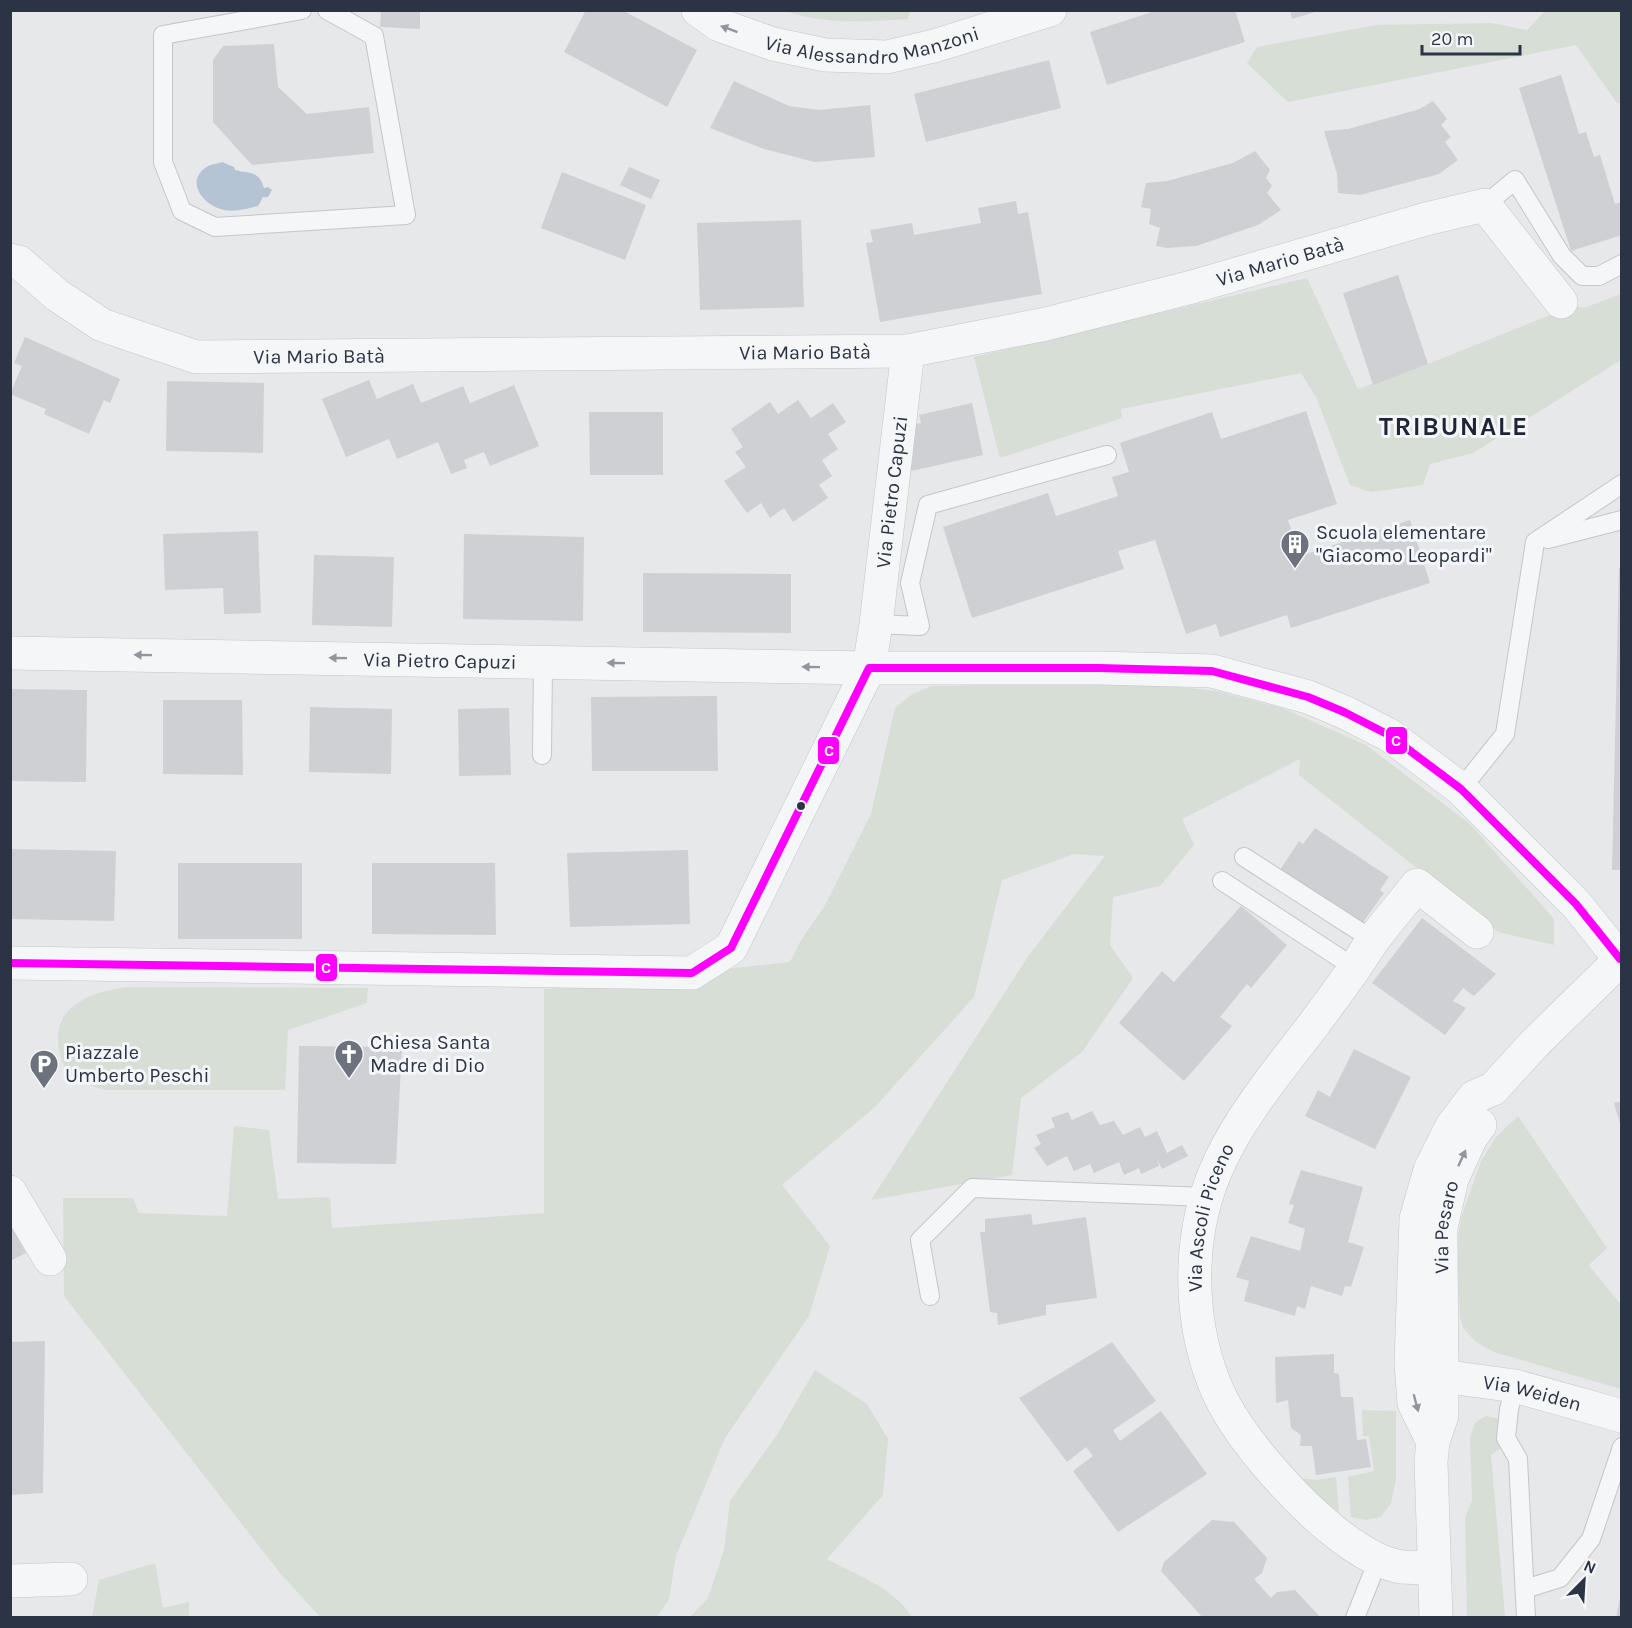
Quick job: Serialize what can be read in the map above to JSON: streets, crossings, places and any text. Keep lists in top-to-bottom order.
{
  "streets": {
    "street": [
      "Via Alessandro Manzoni",
      "Via Mario Batà",
      "Via Pietro Capuzi",
      "Via Ascoli Piceno",
      "Via Pesaro",
      "Via Weiden"
    ]
  },
  "crossings": [
    ["Via Mario Batà", "Via Pietro Capuzi"],
    ["Via Ascoli Piceno", "Via Pesaro"],
    ["Via Pesaro", "Via Weiden"]
  ],
  "one_way": ["Via Alessandro Manzoni", "Via Pietro Capuzi"],
  "districts": ["TRIBUNALE"],
  "places": {
    "building": ["Scuola elementare \"Giacomo Leopardi\""],
    "church": ["Chiesa Santa Madre di Dio"],
    "parking": ["Piazzale Umberto Peschi"]
  },
  "lines": ["transit line C"],
  "scale_bar": "20 m",
  "north": "top right"
}
